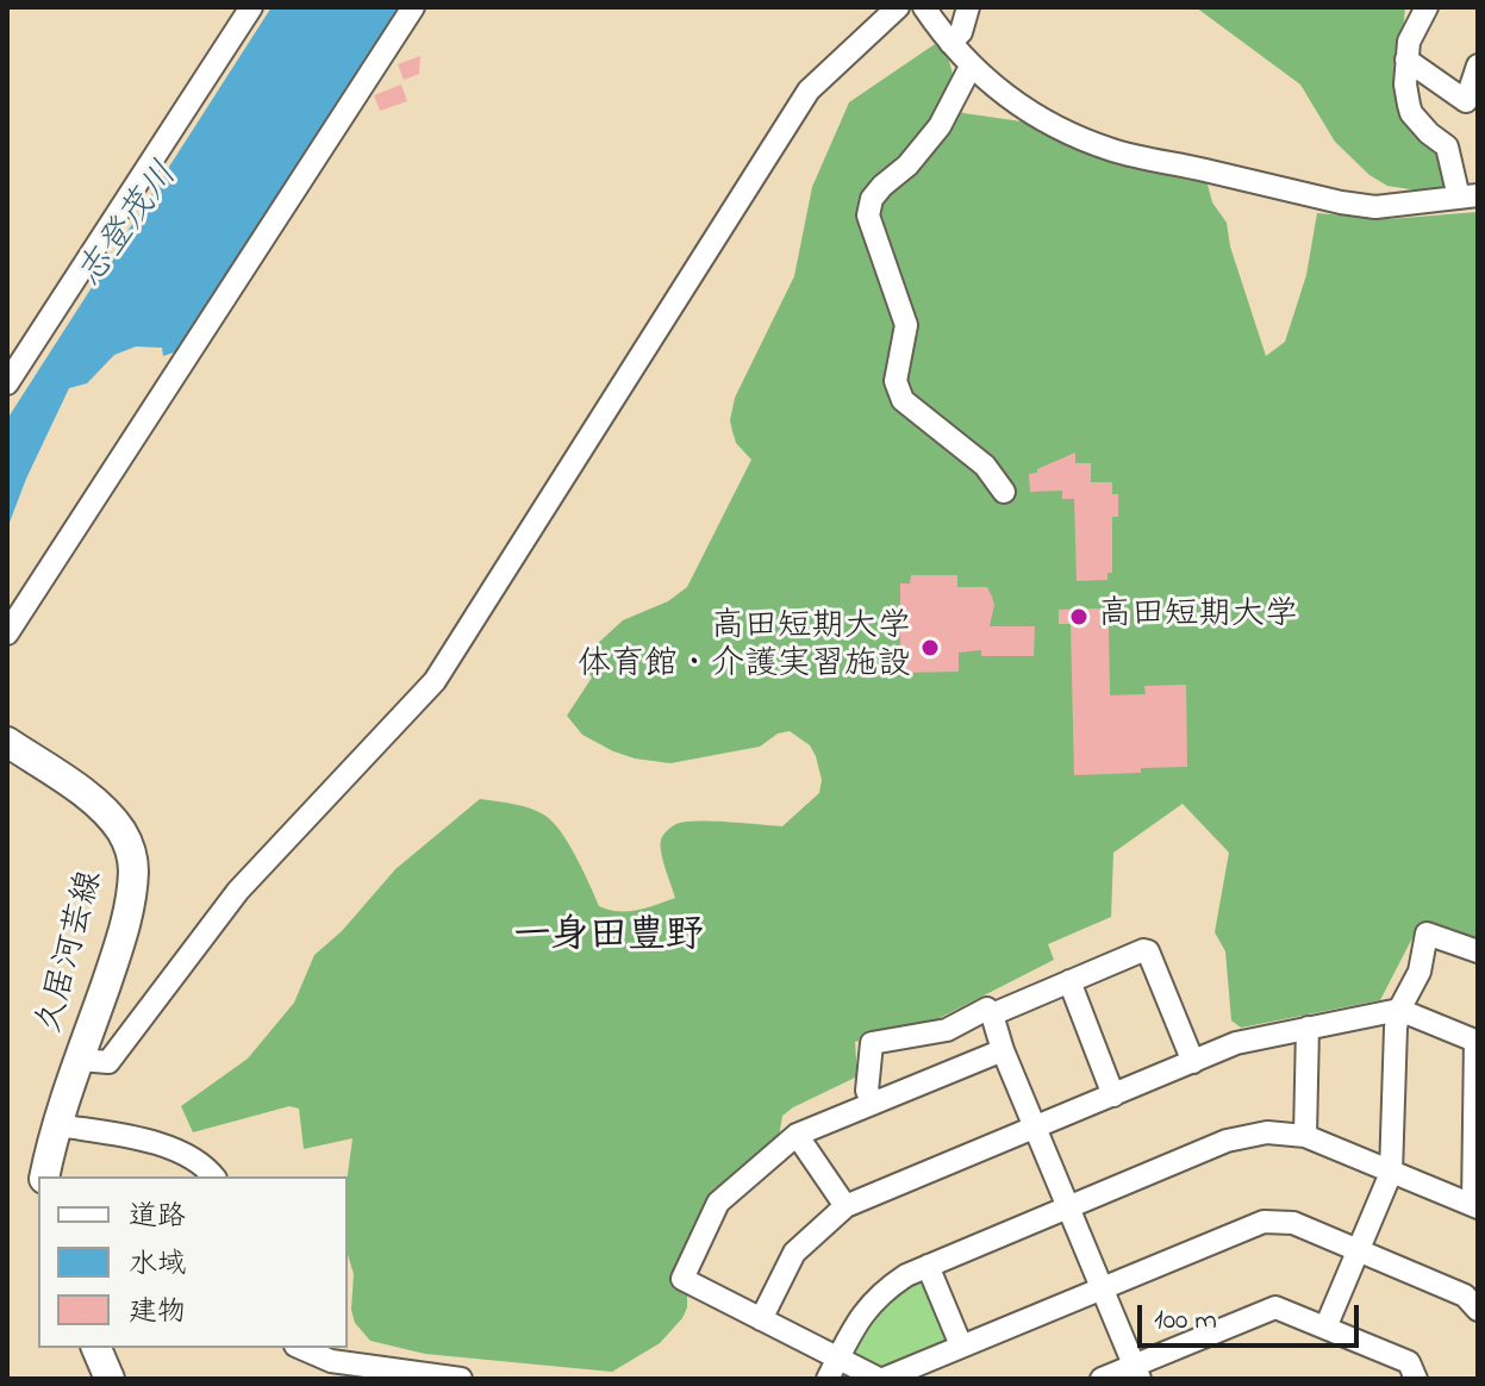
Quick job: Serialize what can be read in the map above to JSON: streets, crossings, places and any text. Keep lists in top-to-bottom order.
{
  "streets": {
    "main road": ["久居河芸線"]
  },
  "districts": ["一身田豊野"],
  "water": ["志登茂川"],
  "places": ["高田短期大学", "高田短期大学 体育館・介護実習施設"],
  "legend": ["道路", "水域", "建物"],
  "scale_bar": "100 m"
}
